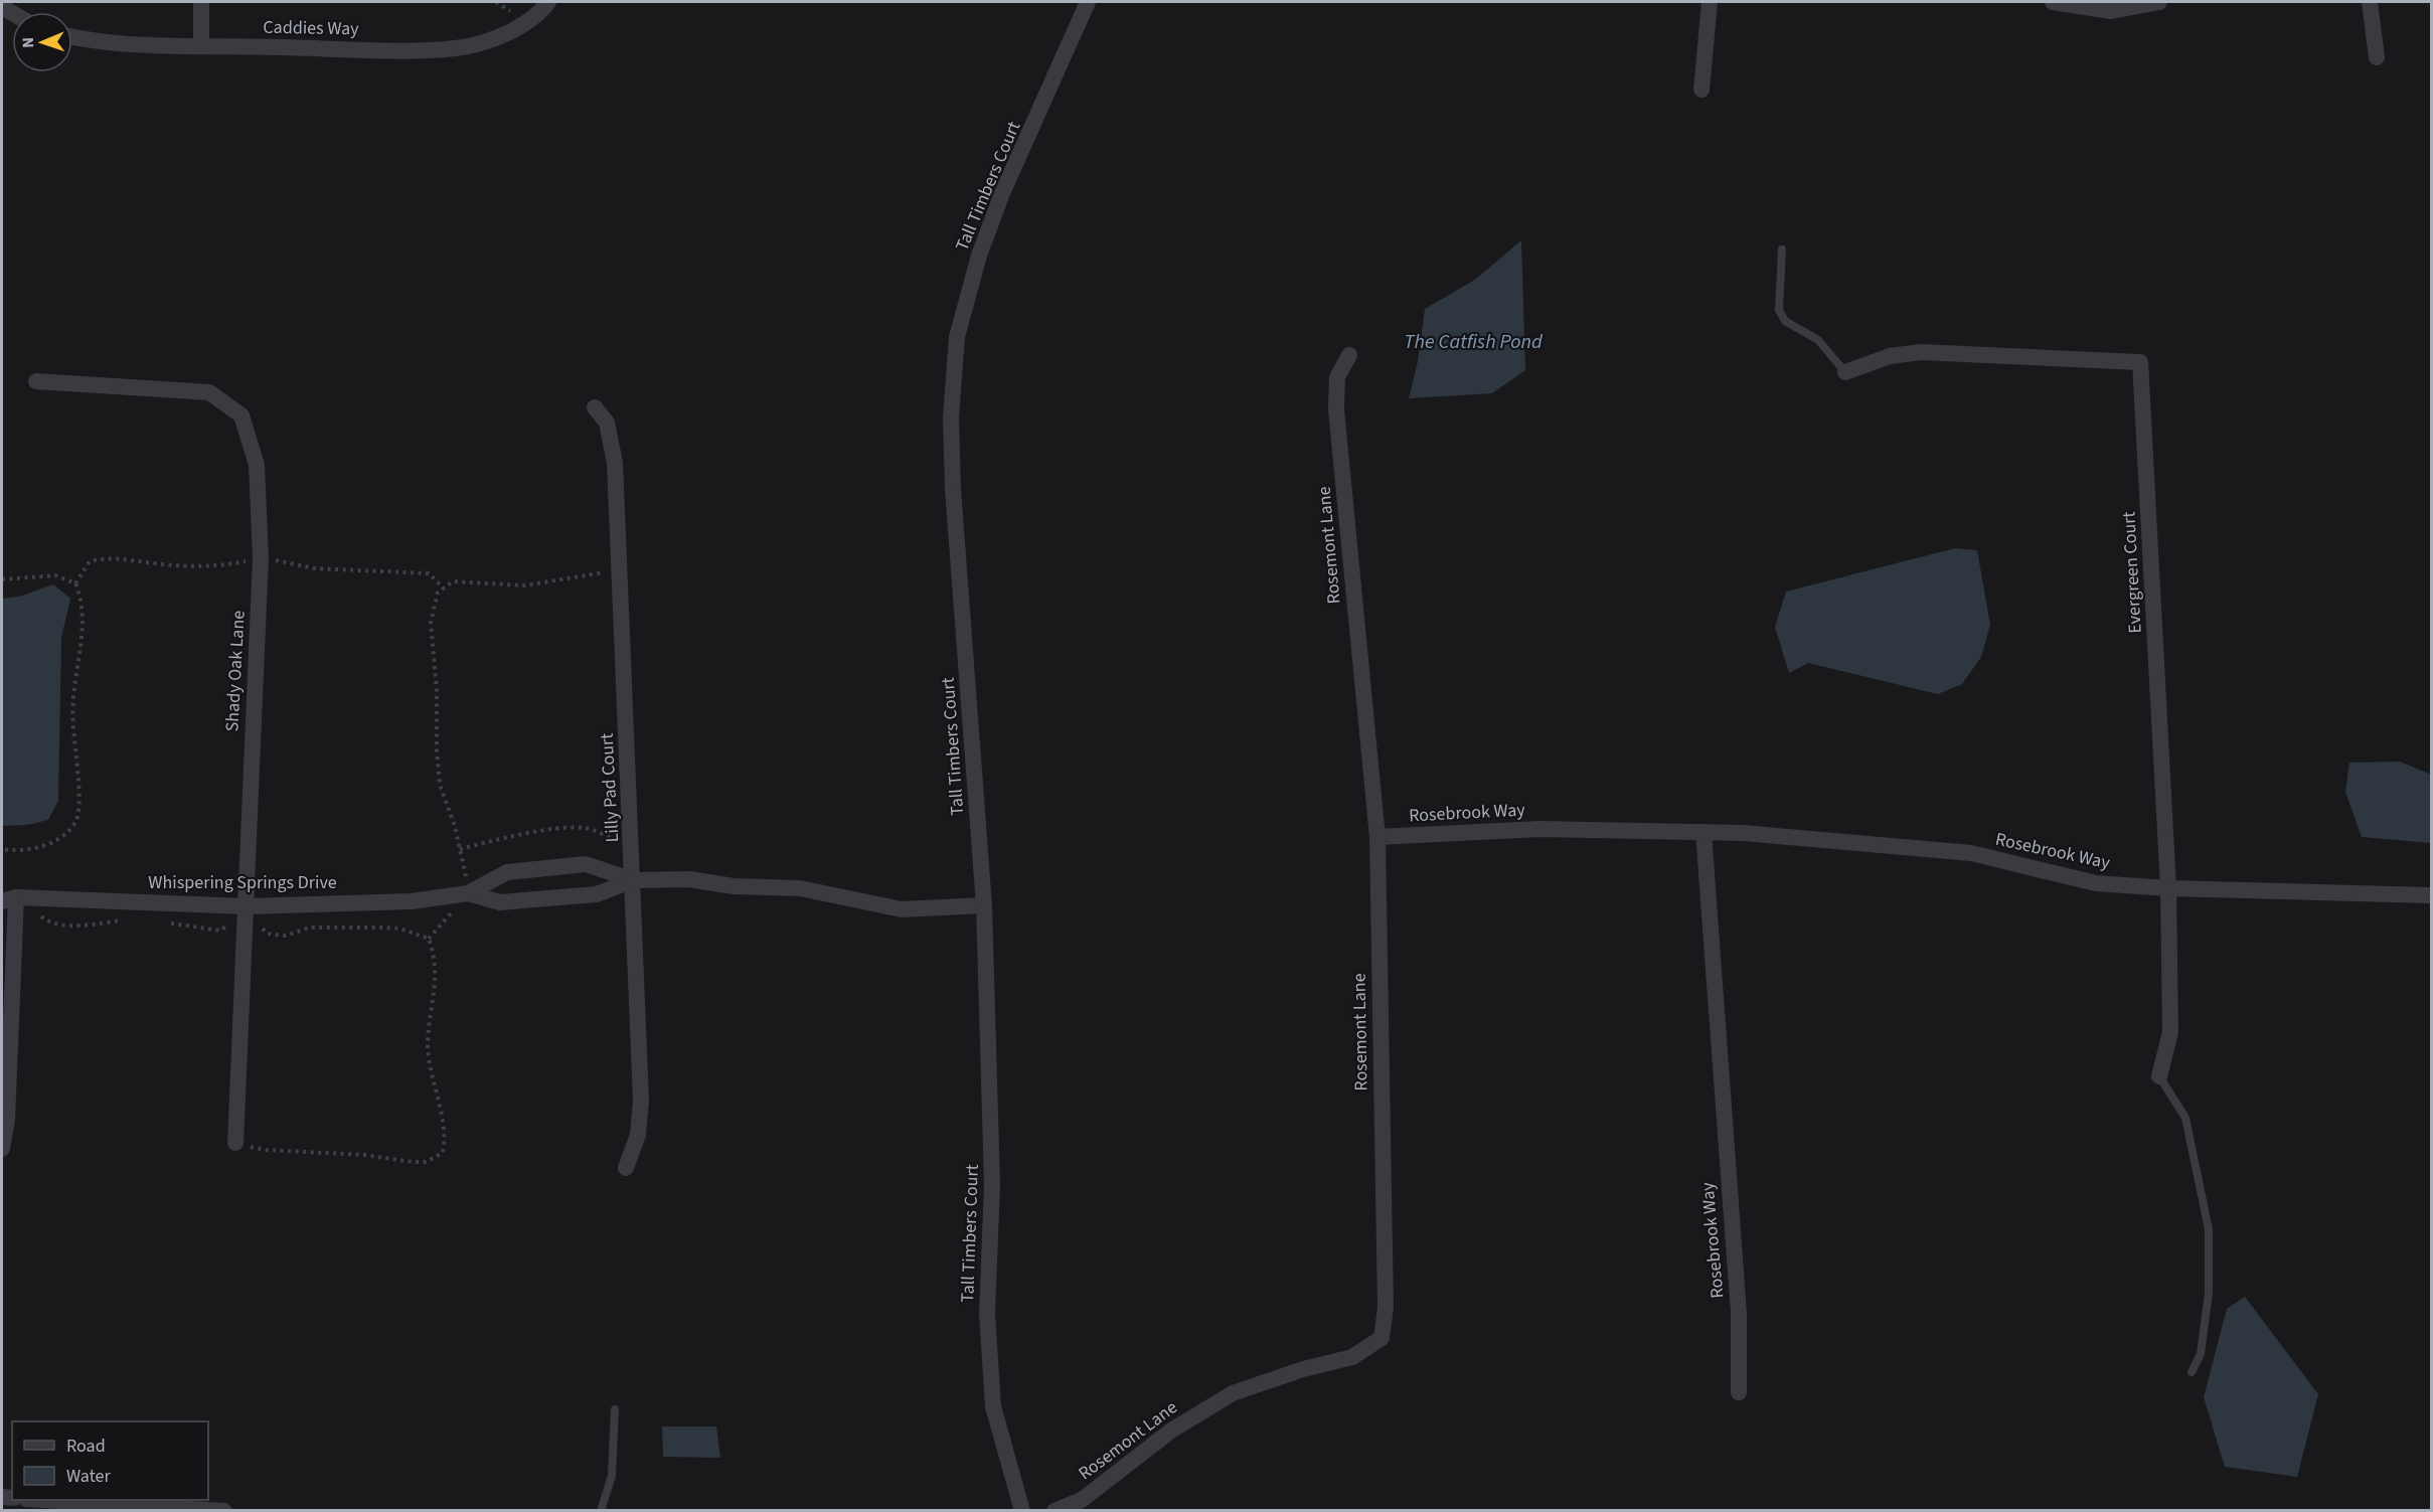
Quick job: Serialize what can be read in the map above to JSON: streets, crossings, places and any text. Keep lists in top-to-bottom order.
{
  "streets": {
    "street": [
      "Caddies Way",
      "Tall Timbers Court",
      "Rosemont Lane",
      "Evergreen Court",
      "Shady Oak Lane",
      "Lilly Pad Court",
      "Rosebrook Way",
      "Whispering Springs Drive"
    ]
  },
  "crossings": [
    ["Tall Timbers Court", "Whispering Springs Drive"],
    ["Rosemont Lane", "Rosebrook Way"],
    ["Evergreen Court", "Rosebrook Way"],
    ["Shady Oak Lane", "Whispering Springs Drive"],
    ["Lilly Pad Court", "Whispering Springs Drive"]
  ],
  "water": ["The Catfish Pond"],
  "legend": ["Road", "Water"],
  "north": "left"
}
